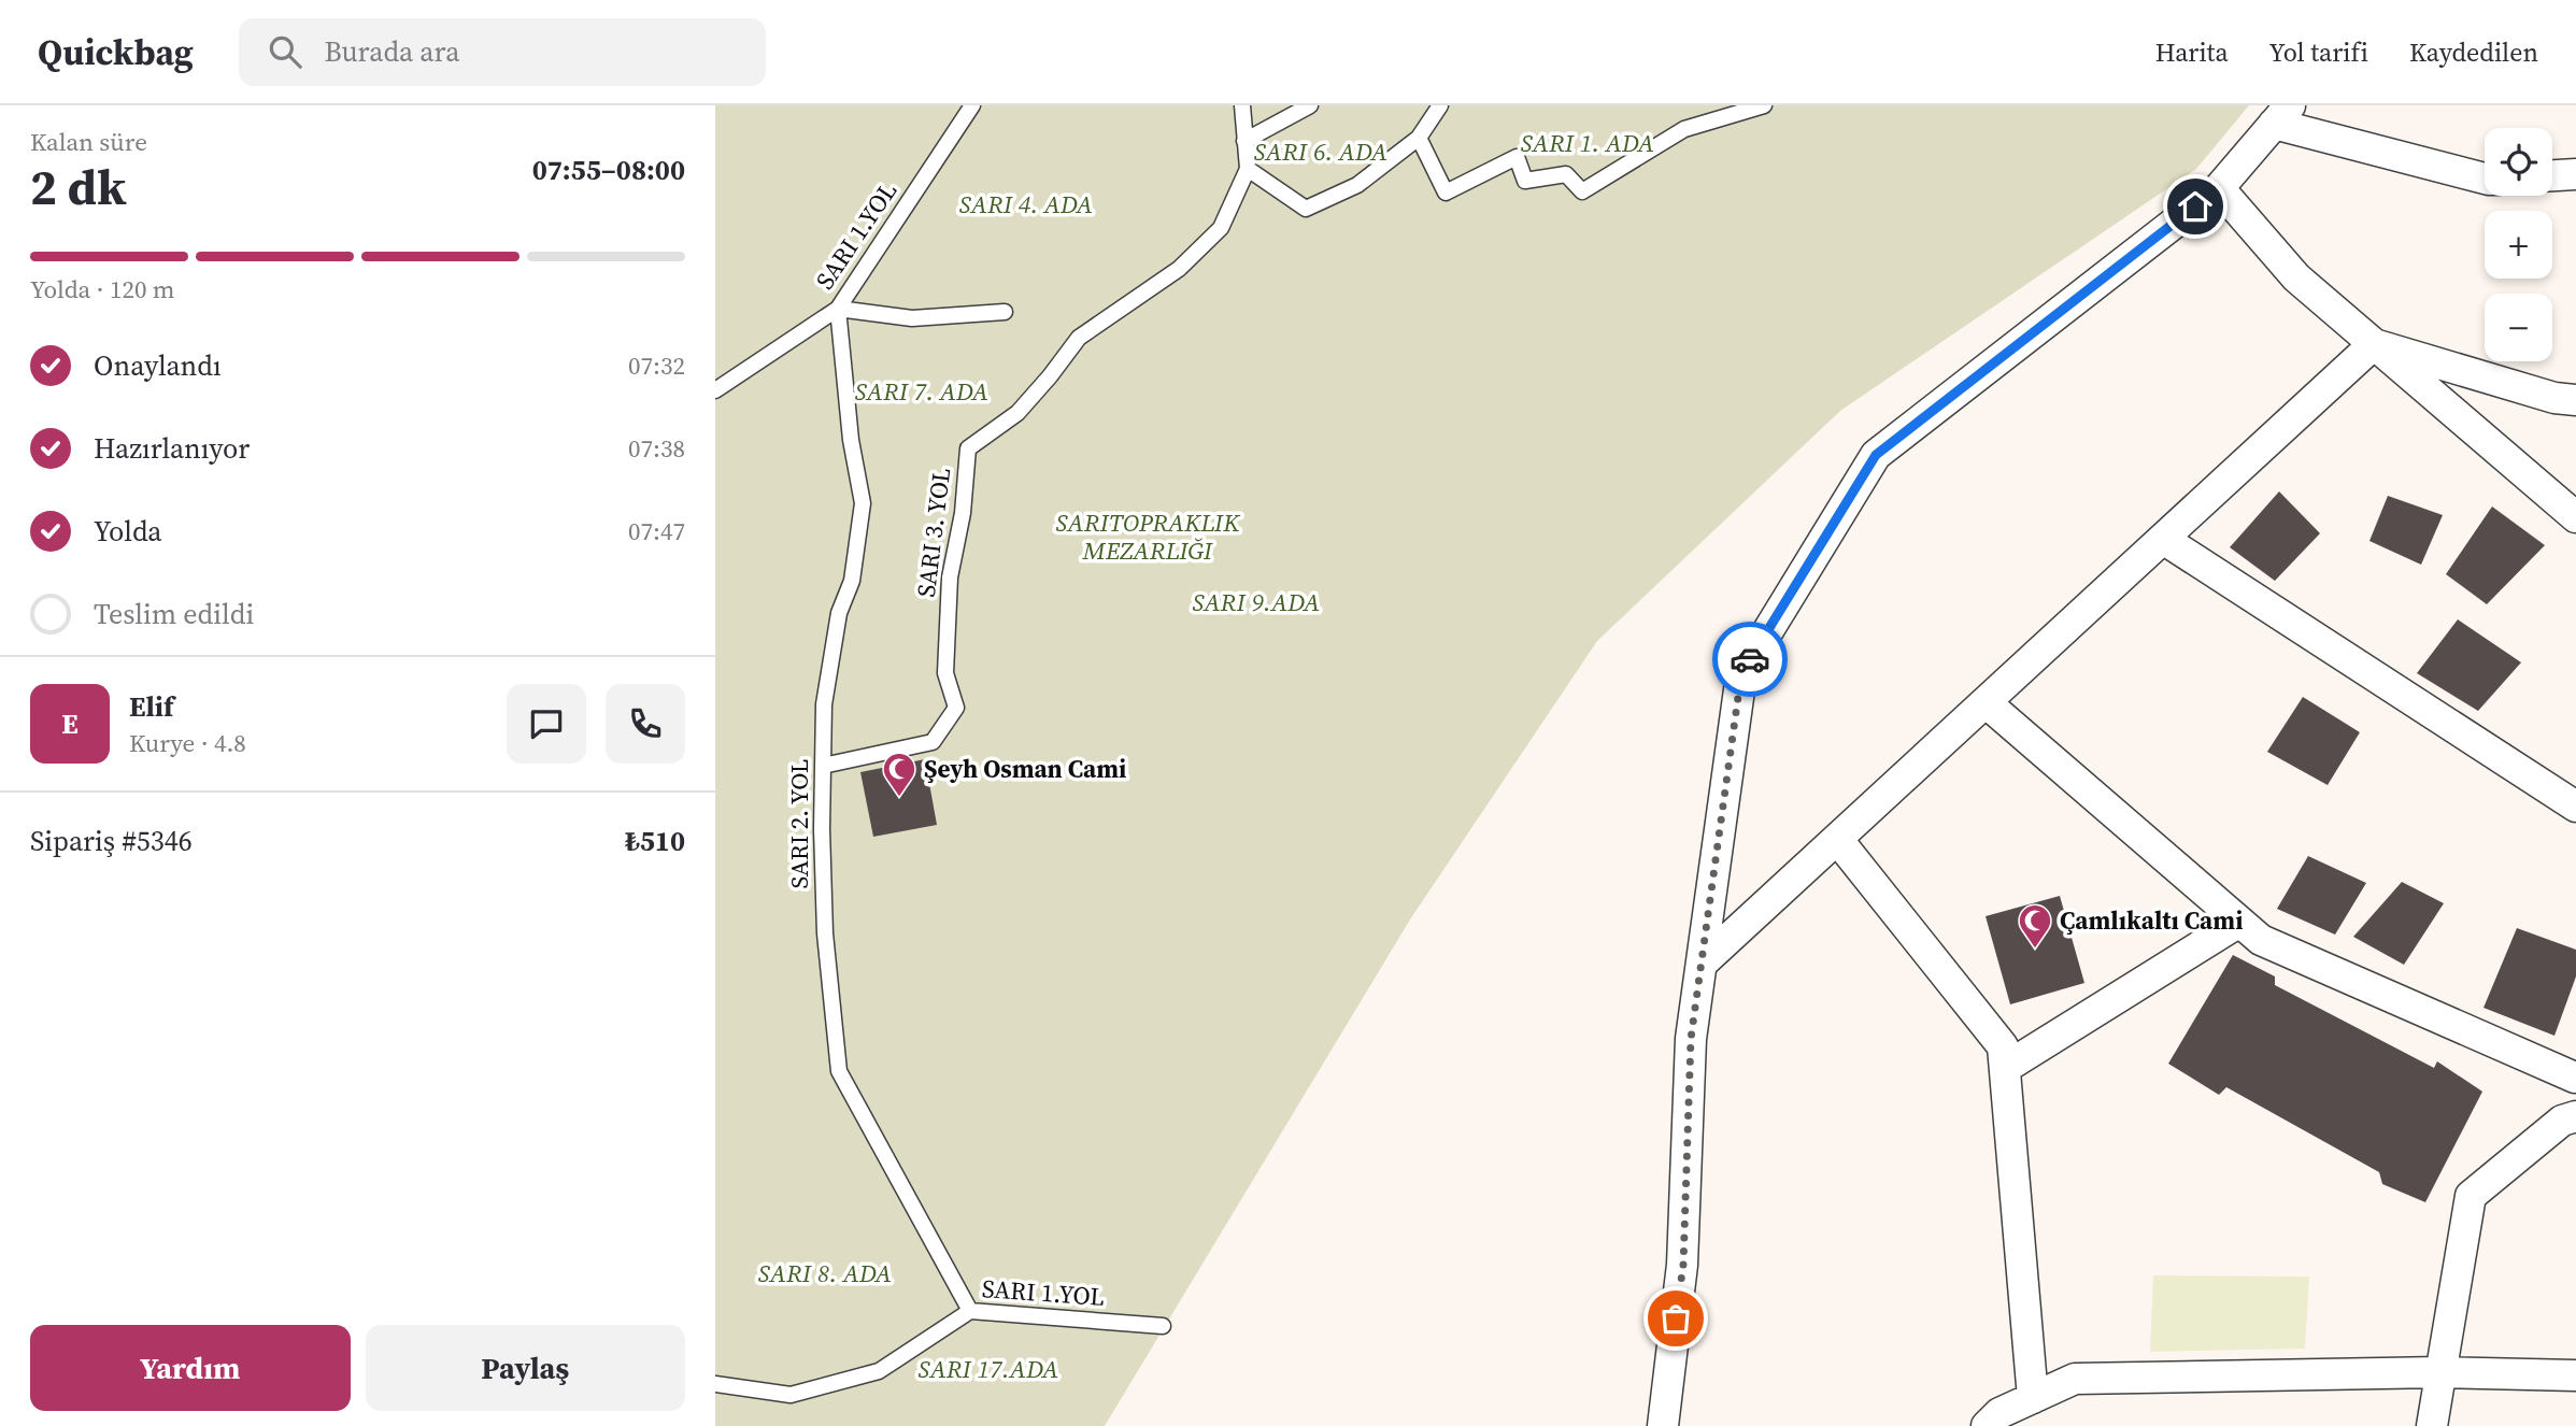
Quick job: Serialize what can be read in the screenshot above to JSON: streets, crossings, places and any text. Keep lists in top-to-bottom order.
{
  "streets": {
    "lane": ["SARI 1.YOL", "SARI 3. YOL", "SARI 2. YOL"]
  },
  "crossings": [
    ["SARI 1.YOL", "SARI 2. YOL"],
    ["SARI 3. YOL", "SARI 2. YOL"]
  ],
  "parks": [
    "SARI 1. ADA",
    "SARI 6. ADA",
    "SARI 4. ADA",
    "SARI 7. ADA",
    "SARITOPRAKLIK MEZARLIĞI",
    "SARI 9.ADA",
    "SARI 8. ADA",
    "SARI 17.ADA"
  ],
  "places": {
    "mosque": ["Şeyh Osman Cami", "Çamlıkaltı Cami"]
  },
  "page": {
    "header": "Quickbag",
    "search": "Burada ara",
    "nav": ["Harita", "Yol tarifi", "Kaydedilen"],
    "heading": ["2 dk", "Kalan süre", "07:55–08:00"],
    "panel": [
      "Elif",
      "Kurye · 4.8",
      "Sipariş #5346",
      "₺510"
    ],
    "map_buttons": ["+", "−"],
    "bar": "Yolda · 120 m",
    "list": [
      ["Onaylandı", "07:32"],
      ["Hazırlanıyor", "07:38"],
      ["Yolda", "07:47"],
      "Teslim edildi"
    ],
    "round": "E",
    "buttons": ["Yardım", "Paylaş"]
  }
}
